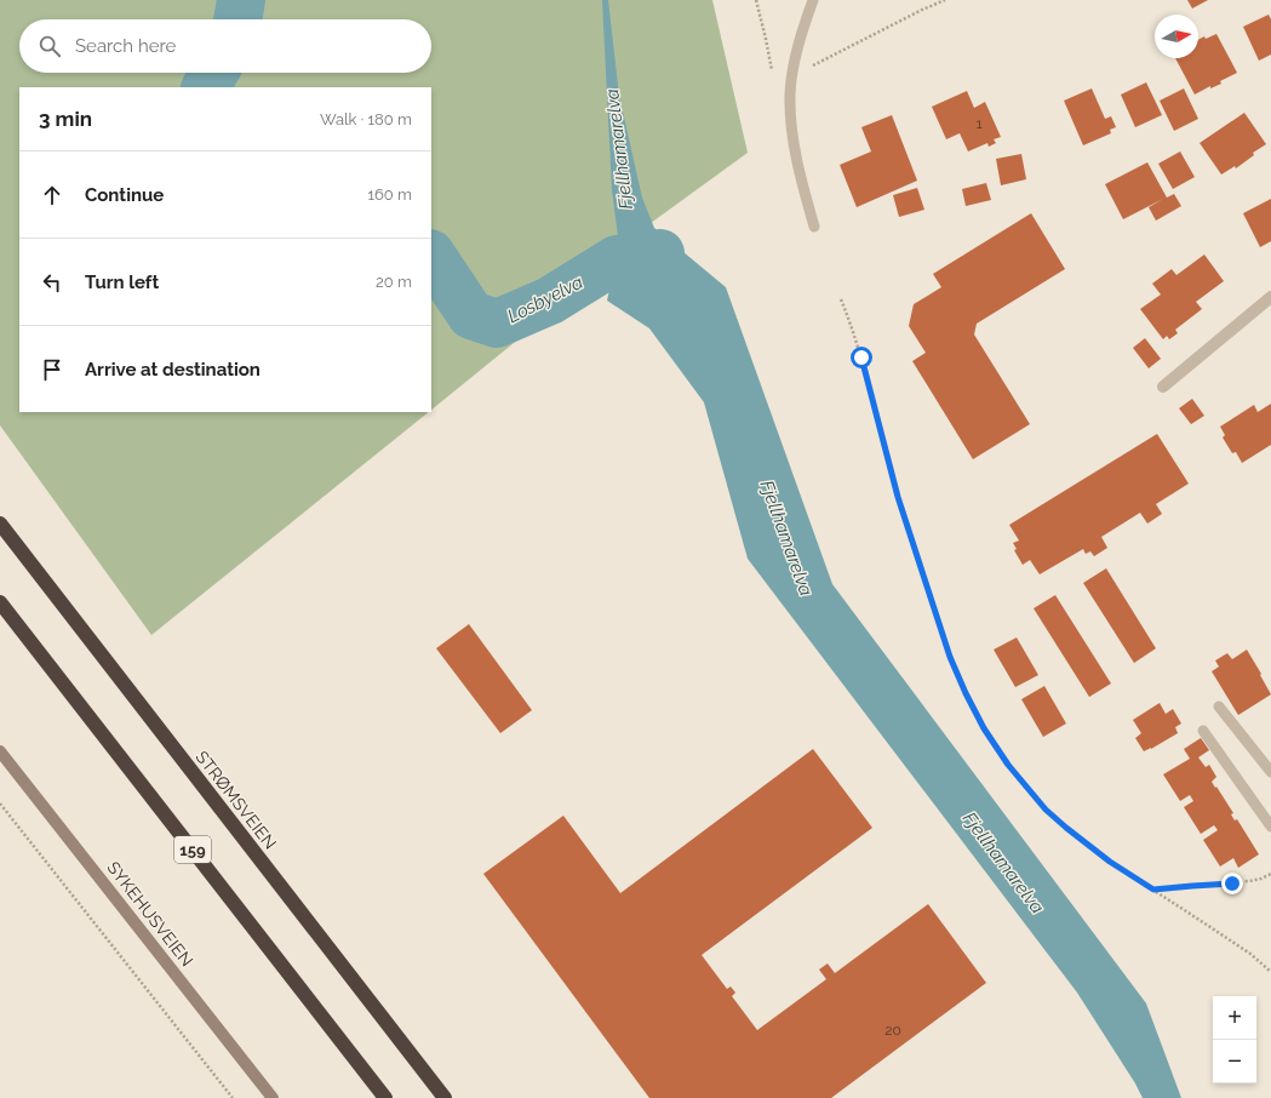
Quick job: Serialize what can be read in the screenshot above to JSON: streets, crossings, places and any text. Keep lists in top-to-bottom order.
{
  "streets": {
    "highway": ["STRØMSVEIEN", "159"],
    "main road": ["SYKEHUSVEIEN"]
  },
  "water": ["Fjellhamarelva", "Losbyelva"],
  "house_numbers": ["1", "20"],
  "north": "right",
  "page": {
    "search": "Search here",
    "heading": ["3 min", "Walk · 180 m"],
    "list": [
      ["Continue", "160 m"],
      ["Turn left", "20 m"],
      "Arrive at destination"
    ],
    "map_buttons": ["+", "−"]
  }
}
